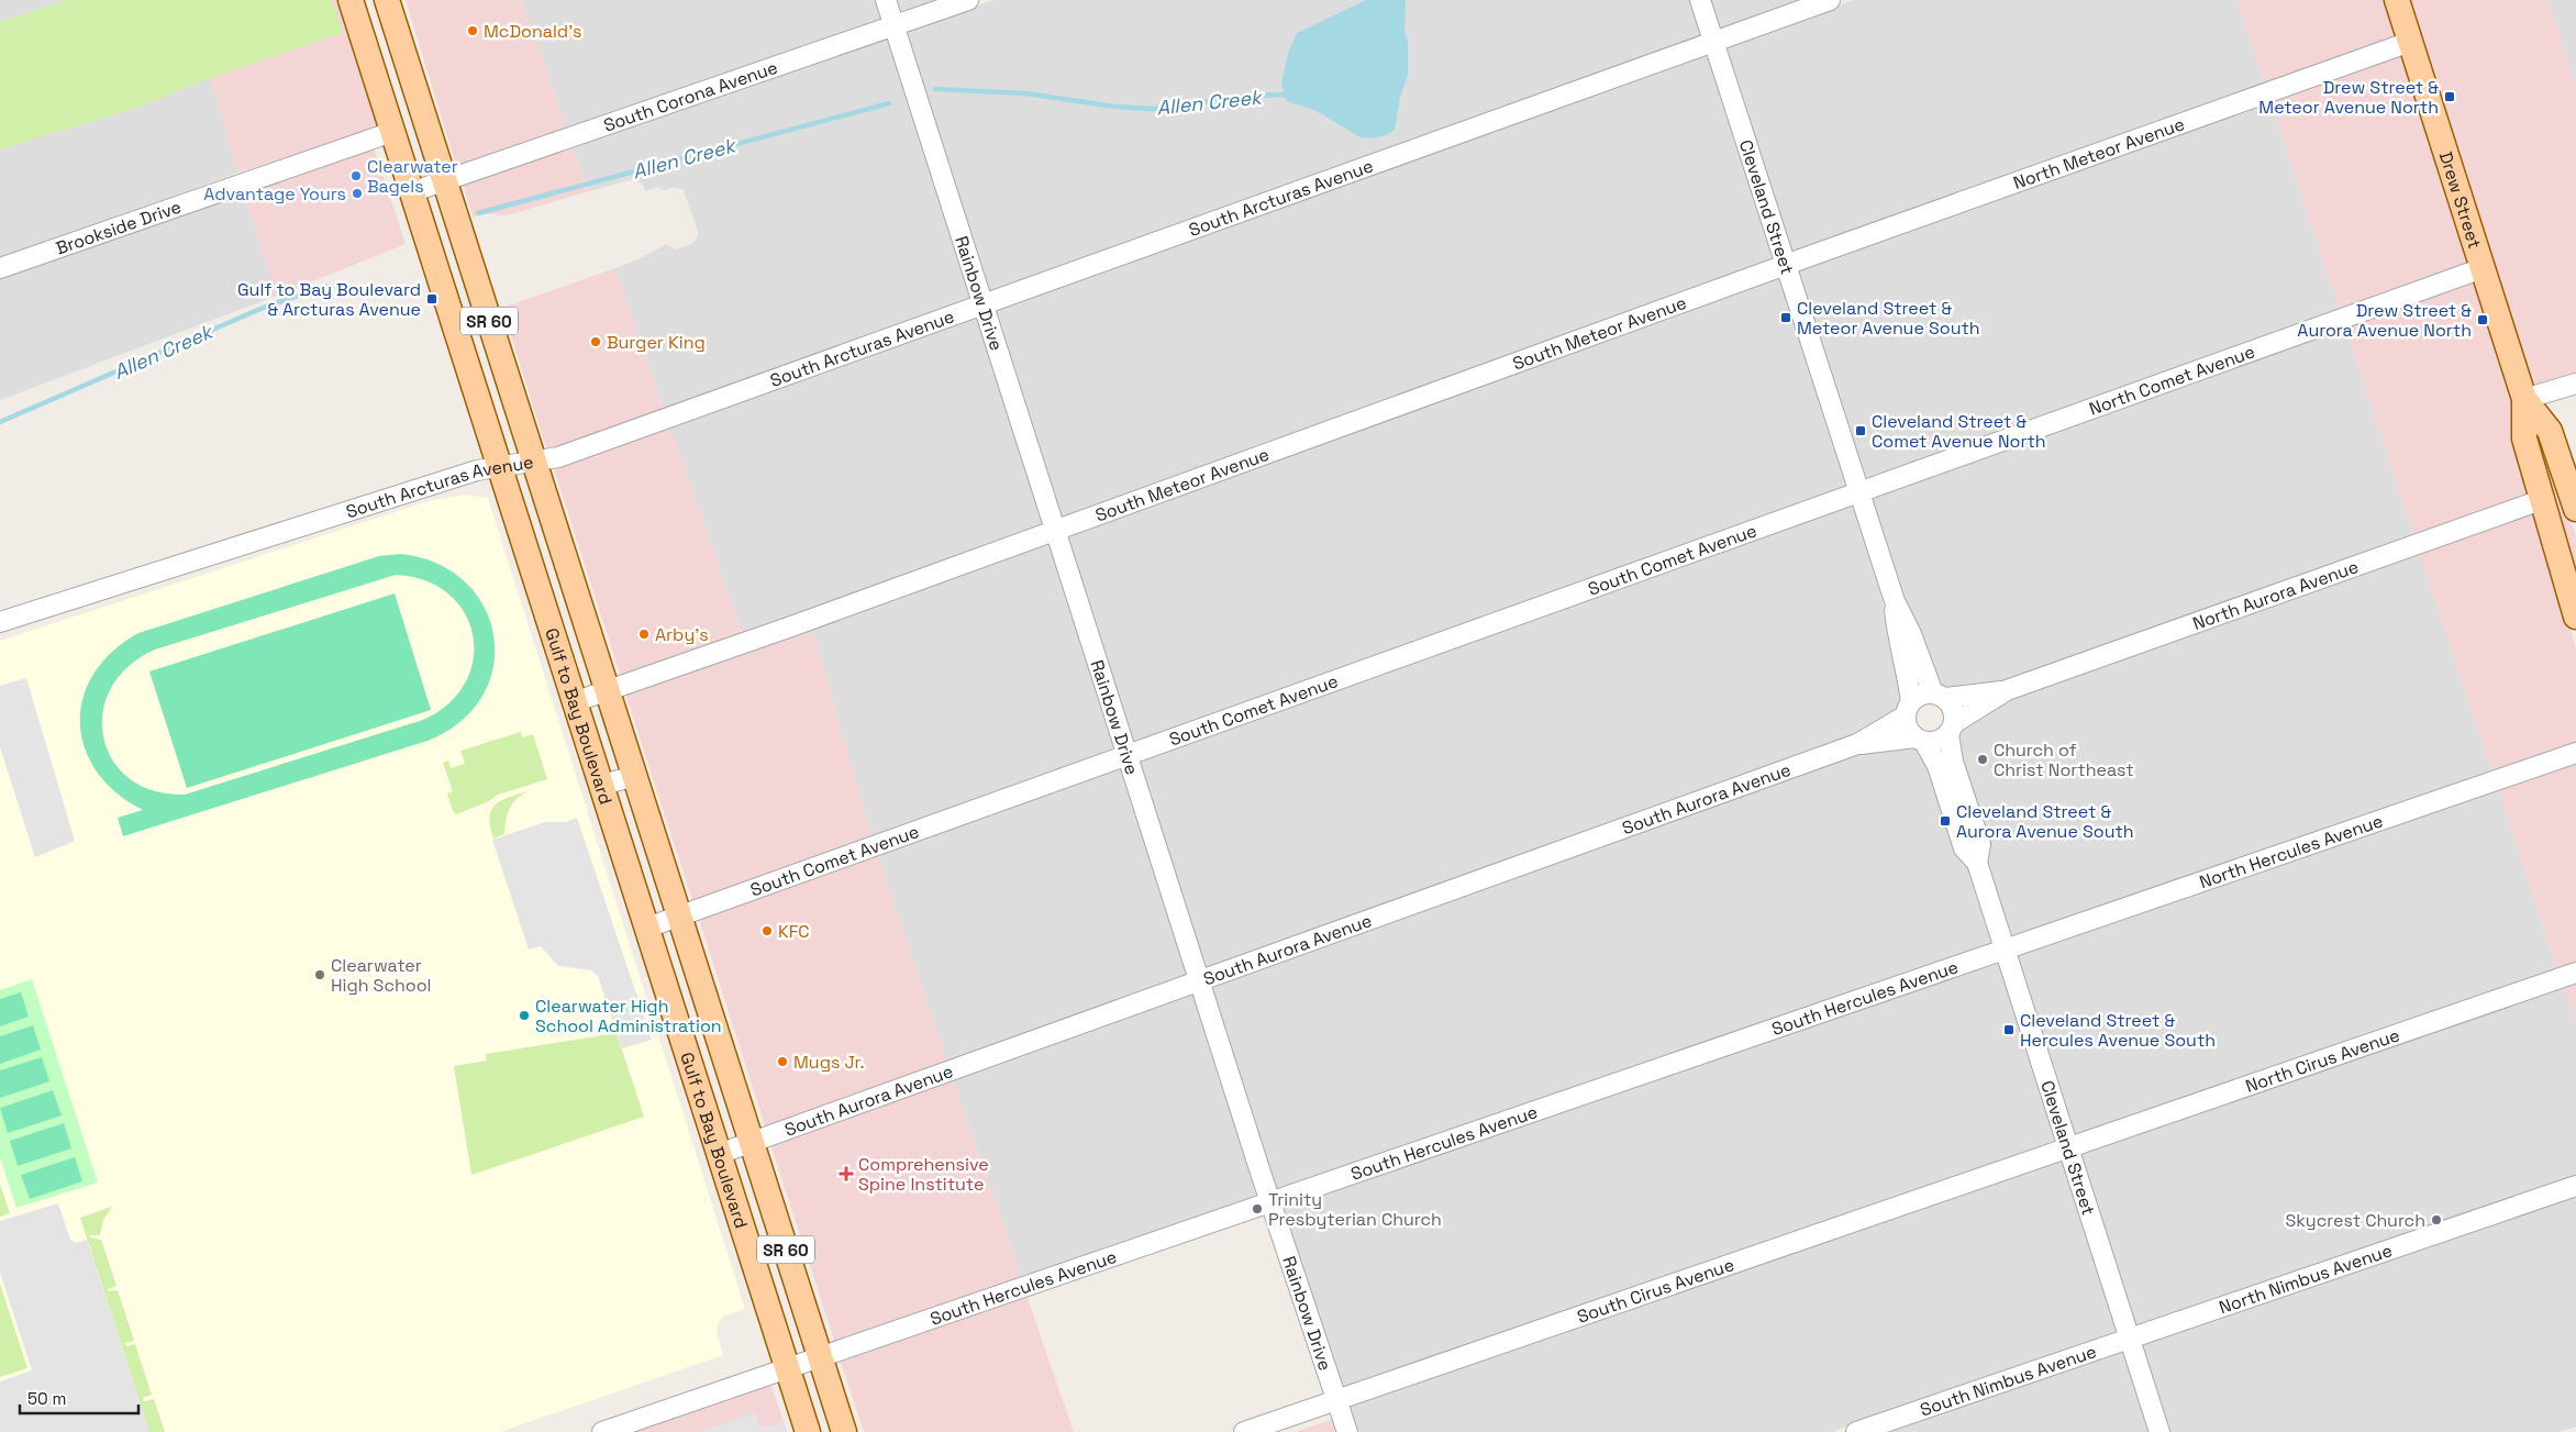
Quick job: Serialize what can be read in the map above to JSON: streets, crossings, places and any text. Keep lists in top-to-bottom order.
{
  "streets": {
    "main road": ["Drew Street", "SR 60", "Gulf to Bay Boulevard"],
    "street": [
      "South Corona Avenue",
      "North Meteor Avenue",
      "South Arcturas Avenue",
      "Cleveland Street",
      "Brookside Drive",
      "Rainbow Drive",
      "South Meteor Avenue",
      "North Comet Avenue",
      "South Comet Avenue",
      "North Aurora Avenue",
      "South Aurora Avenue",
      "North Hercules Avenue",
      "South Hercules Avenue",
      "North Cirus Avenue",
      "North Nimbus Avenue",
      "South Cirus Avenue",
      "South Nimbus Avenue"
    ]
  },
  "crossings": [
    ["South Corona Avenue", "Rainbow Drive"],
    ["South Corona Avenue", "Gulf to Bay Boulevard"],
    ["North Meteor Avenue", "Drew Street"],
    ["North Meteor Avenue", "Cleveland Street"],
    ["North Meteor Avenue", "South Meteor Avenue"],
    ["South Arcturas Avenue", "Cleveland Street"],
    ["South Arcturas Avenue", "Rainbow Drive"],
    ["South Arcturas Avenue", "Gulf to Bay Boulevard"],
    ["Drew Street", "North Comet Avenue"],
    ["Drew Street", "North Aurora Avenue"],
    ["Cleveland Street", "South Meteor Avenue"],
    ["Cleveland Street", "North Comet Avenue"],
    ["Cleveland Street", "South Comet Avenue"],
    ["Cleveland Street", "North Aurora Avenue"],
    ["Cleveland Street", "South Aurora Avenue"],
    ["Cleveland Street", "North Hercules Avenue"],
    ["Cleveland Street", "South Hercules Avenue"],
    ["Cleveland Street", "North Cirus Avenue"],
    ["Cleveland Street", "North Nimbus Avenue"],
    ["Cleveland Street", "South Cirus Avenue"],
    ["Cleveland Street", "South Nimbus Avenue"],
    ["Brookside Drive", "Gulf to Bay Boulevard"],
    ["Rainbow Drive", "South Meteor Avenue"],
    ["Rainbow Drive", "South Comet Avenue"],
    ["Rainbow Drive", "South Aurora Avenue"],
    ["Rainbow Drive", "South Hercules Avenue"],
    ["Rainbow Drive", "South Cirus Avenue"],
    ["South Meteor Avenue", "Gulf to Bay Boulevard"],
    ["North Comet Avenue", "South Comet Avenue"],
    ["South Comet Avenue", "Gulf to Bay Boulevard"],
    ["North Aurora Avenue", "South Aurora Avenue"],
    ["Gulf to Bay Boulevard", "South Aurora Avenue"],
    ["Gulf to Bay Boulevard", "South Hercules Avenue"],
    ["North Hercules Avenue", "South Hercules Avenue"],
    ["North Cirus Avenue", "South Cirus Avenue"],
    ["North Nimbus Avenue", "South Nimbus Avenue"]
  ],
  "water": ["Allen Creek"],
  "places": {
    "other": [
      "McDonald's",
      "Clearwater Bagels",
      "Advantage Yours",
      "Burger King",
      "Arby's",
      "Church of Christ Northeast",
      "KFC",
      "Clearwater High School",
      "Clearwater High School Administration",
      "Mugs Jr.",
      "Trinity Presbyterian Church",
      "Skycrest Church"
    ],
    "transit": [
      "Drew Street & Meteor Avenue North",
      "Gulf to Bay Boulevard & Arcturas Avenue",
      "Cleveland Street & Meteor Avenue South",
      "Drew Street & Aurora Avenue North",
      "Cleveland Street & Comet Avenue North",
      "Cleveland Street & Aurora Avenue South",
      "Cleveland Street & Hercules Avenue South"
    ],
    "health": ["Comprehensive Spine Institute"]
  },
  "scale_bar": "50 m"
}
